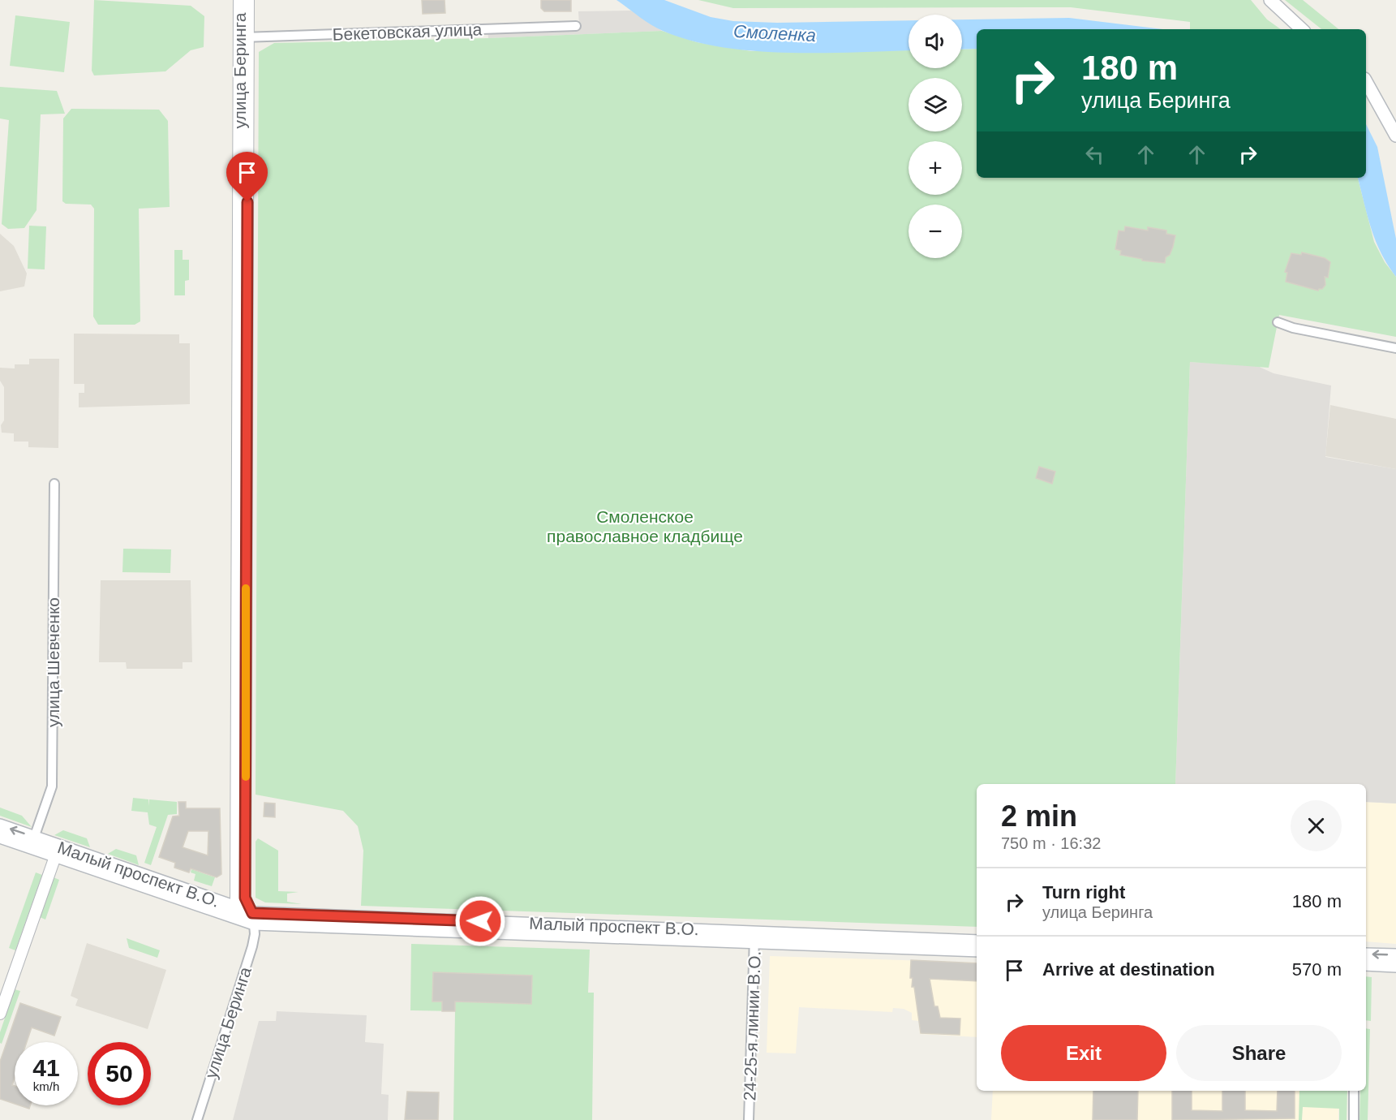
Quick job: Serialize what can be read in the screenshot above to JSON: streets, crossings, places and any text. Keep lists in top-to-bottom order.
{
  "streets": {
    "main road": ["Малый проспект В.О."],
    "street": [
      "Бекетовская улица",
      "улица Беринга",
      "улица Шевченко",
      "24-25-я линии В.О."
    ]
  },
  "crossings": [
    ["Бекетовская улица", "улица Беринга"],
    ["улица Беринга", "Малый проспект В.О."],
    ["улица Шевченко", "Малый проспект В.О."],
    ["Малый проспект В.О.", "24-25-я линии В.О."]
  ],
  "water": ["Смоленка"],
  "parks": ["Смоленское православное кладбище"],
  "page": {
    "map_buttons": ["+", "−"],
    "turn": ["180 m", "улица Беринга"],
    "heading": ["2 min", "750 m · 16:32"],
    "list": [
      {
        "name": "Turn right",
        "note": "улица Беринга",
        "value": "180 m"
      },
      {
        "name": "Arrive at destination",
        "value": "570 m"
      }
    ],
    "buttons": ["Exit", "Share"],
    "speed": "41 km/h",
    "limit": "50"
  }
}
